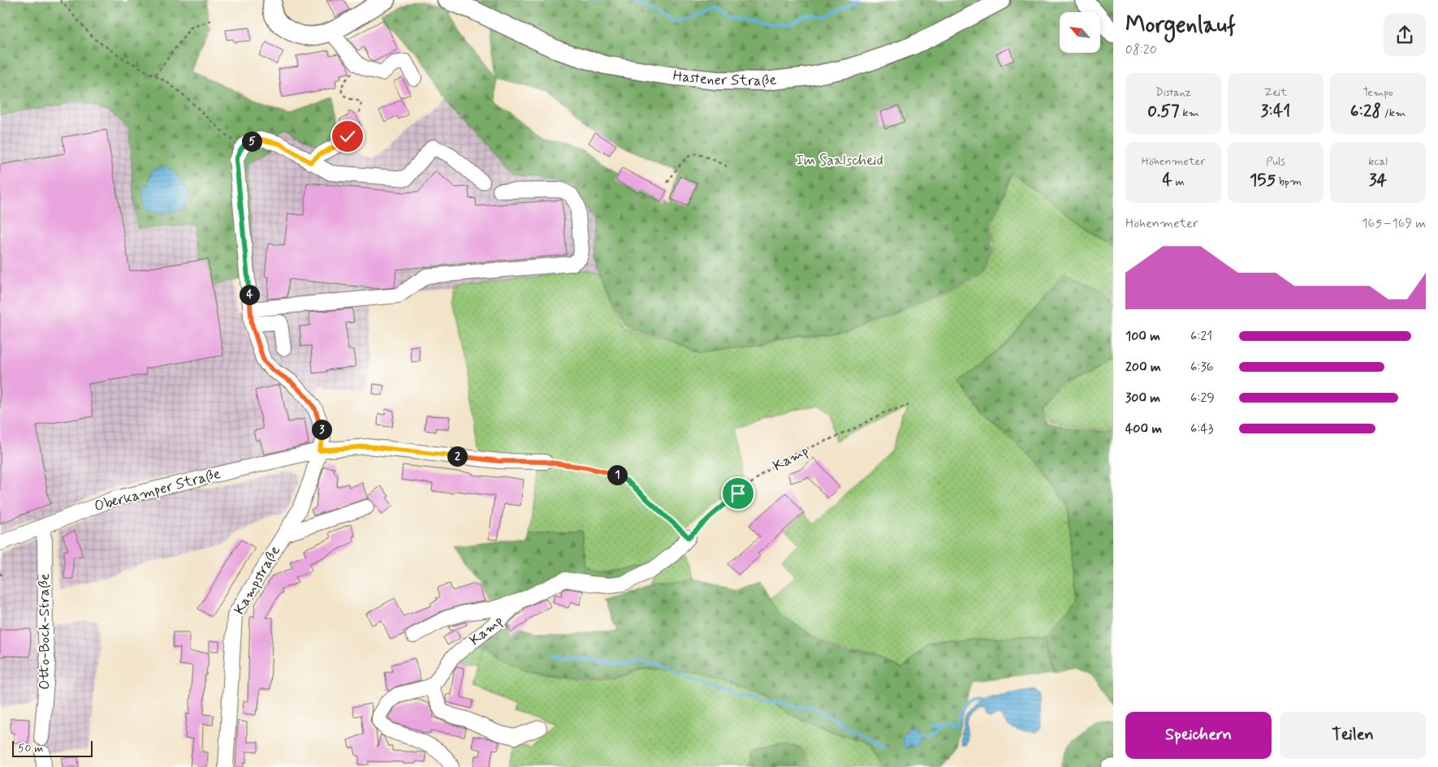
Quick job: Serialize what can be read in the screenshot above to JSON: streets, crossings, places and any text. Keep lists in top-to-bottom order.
{
  "streets": {
    "main road": ["Hastener Straße"],
    "street": [
      "Kamp",
      "Oberkamper Straße",
      "Kampstraße",
      "Otto-Bock-Straße"
    ]
  },
  "crossings": [
    ["Oberkamper Straße", "Kampstraße"],
    ["Oberkamper Straße", "Otto-Bock-Straße"]
  ],
  "parks": ["Im Saalscheid"],
  "scale_bar": "50 m",
  "north": "top left",
  "page": {
    "heading": ["Morgenlauf", "08:20"],
    "stats": [
      ["Distanz", "0.57 km"],
      ["Zeit", "3:41"],
      ["Tempo", "6:28 /km"],
      ["Höhenmeter", "4 m"],
      ["Puls", "155 bpm"],
      ["kcal", "34"]
    ],
    "pins": [
      "5",
      "4",
      "3",
      "2",
      "1"
    ],
    "chart": ["Höhenmeter", "165–169 m"],
    "list": [
      {
        "name": "100 m",
        "note": "6:21"
      },
      {
        "name": "200 m",
        "note": "6:36"
      },
      {
        "name": "300 m",
        "note": "6:29"
      },
      {
        "name": "400 m",
        "note": "6:43"
      }
    ],
    "buttons": ["Speichern", "Teilen"],
    "scale": "50 m"
  }
}
